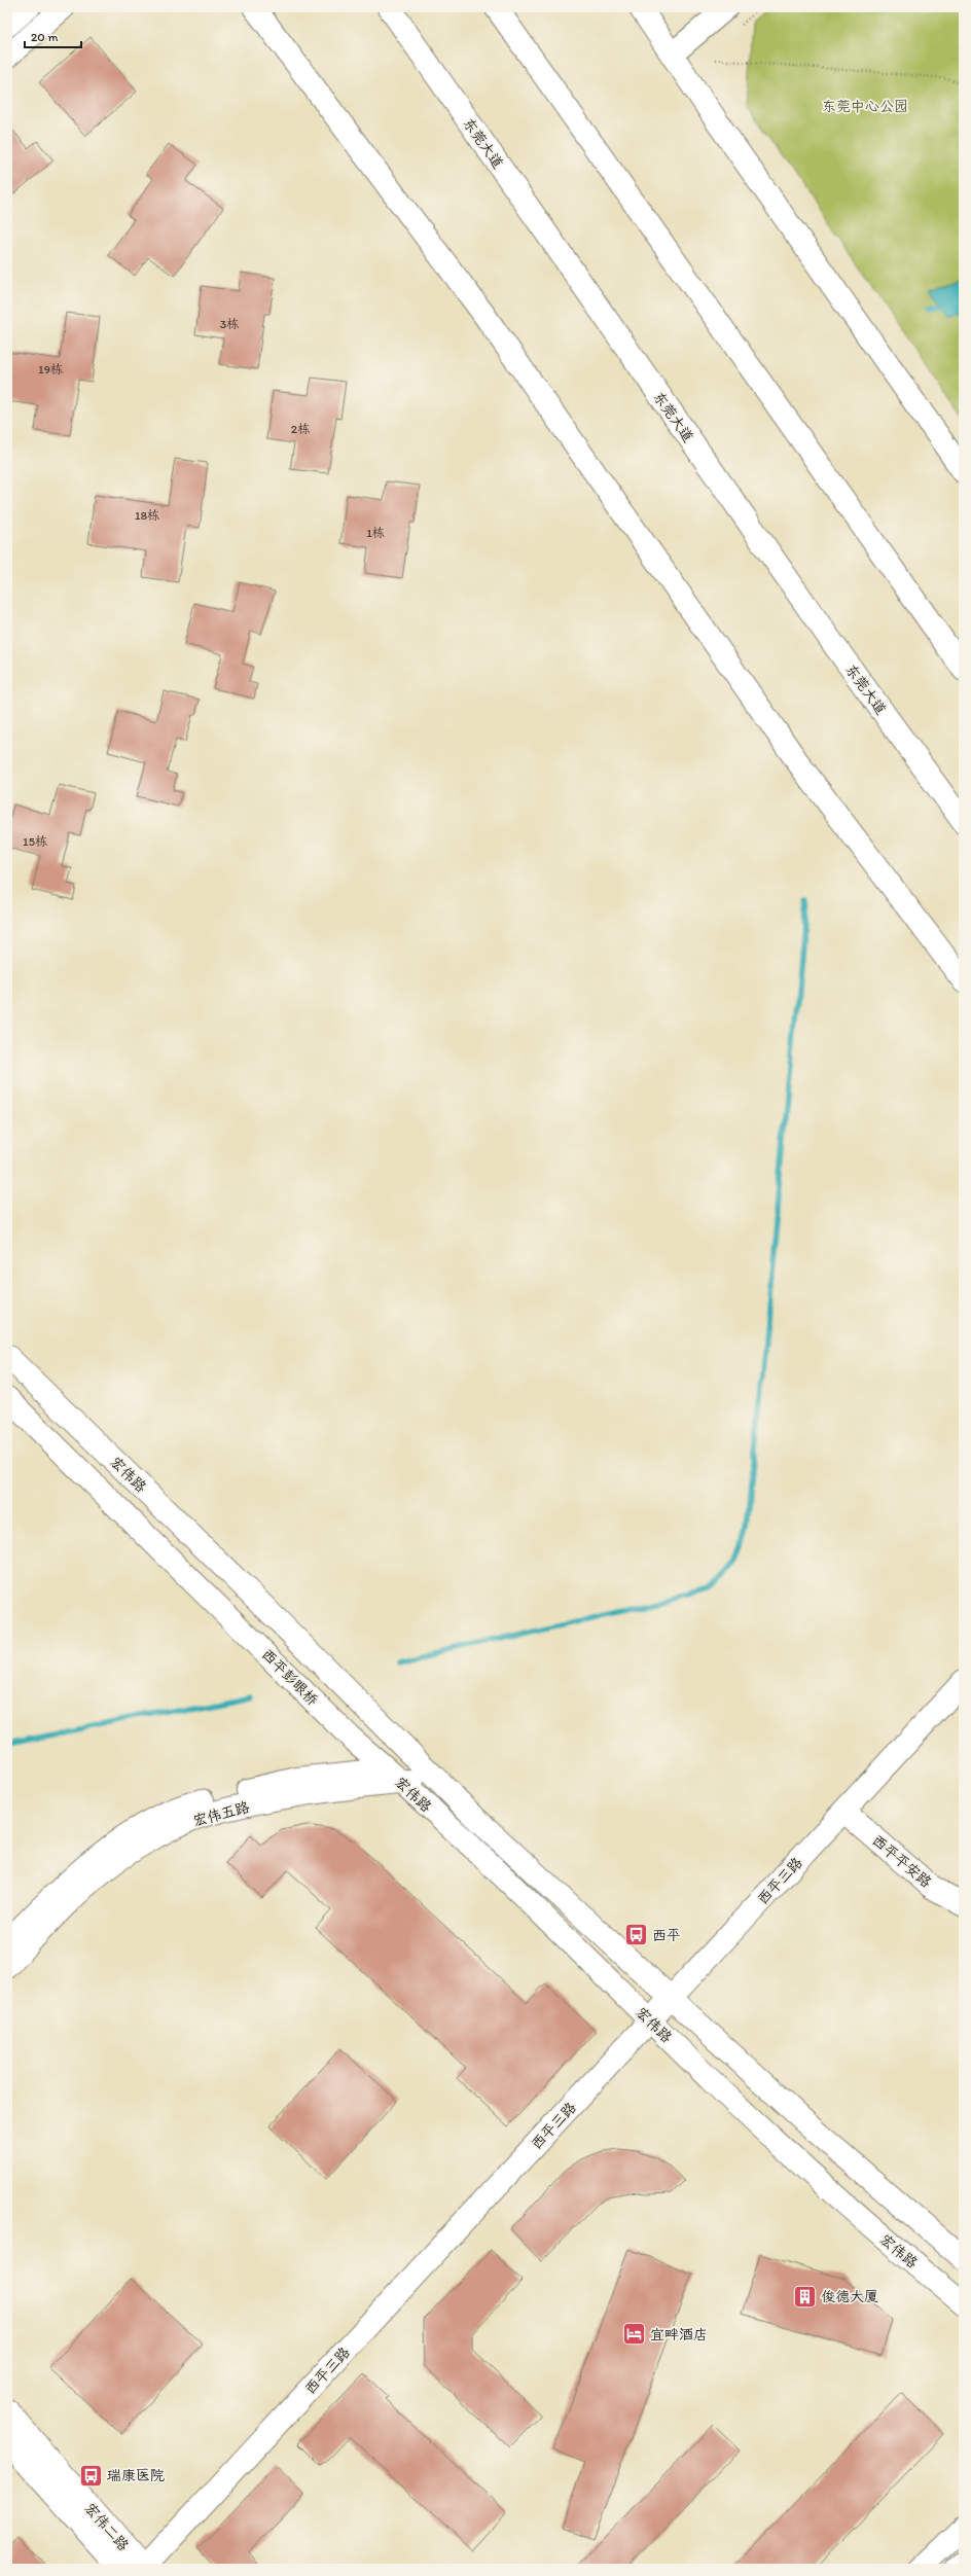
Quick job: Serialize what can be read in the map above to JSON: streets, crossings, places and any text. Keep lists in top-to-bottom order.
{
  "streets": {
    "main road": [
      "东莞大道",
      "宏伟路",
      "西平彭眼桥",
      "宏伟五路",
      "西平平安路",
      "西平三路",
      "宏伟二路"
    ]
  },
  "crossings": [
    ["宏伟路", "西平彭眼桥"],
    ["宏伟路", "宏伟五路"],
    ["宏伟路", "西平三路"],
    ["西平平安路", "西平三路"],
    ["西平三路", "宏伟二路"]
  ],
  "parks": ["东莞中心公园"],
  "places": {
    "bus stop": ["西平", "瑞康医院"],
    "building": ["俊德大厦"],
    "hotel": ["宜畔酒店"]
  },
  "house_numbers": [
    "3栋",
    "19栋",
    "2栋",
    "18栋",
    "1栋",
    "15栋"
  ],
  "scale_bar": "20 m"
}
